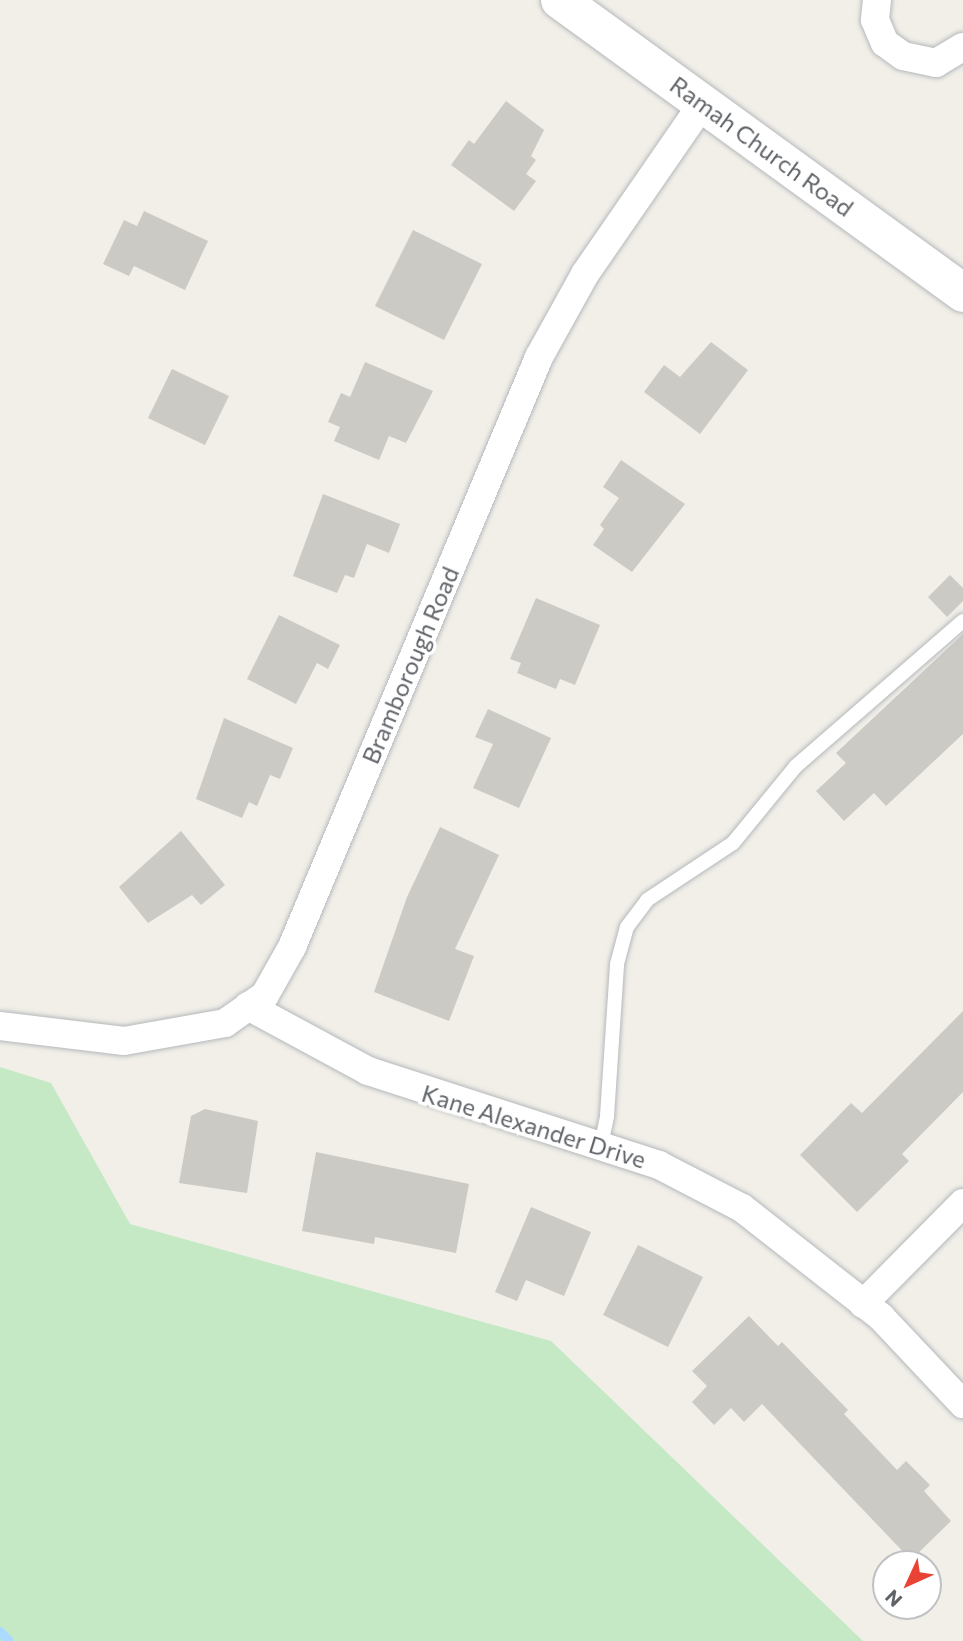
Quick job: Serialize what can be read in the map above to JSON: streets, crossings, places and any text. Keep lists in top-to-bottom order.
{
  "streets": {
    "main road": ["Ramah Church Road"],
    "street": ["Bramborough Road", "Kane Alexander Drive"]
  },
  "crossings": [
    ["Ramah Church Road", "Bramborough Road"],
    ["Bramborough Road", "Kane Alexander Drive"]
  ],
  "north": "bottom left"
}
